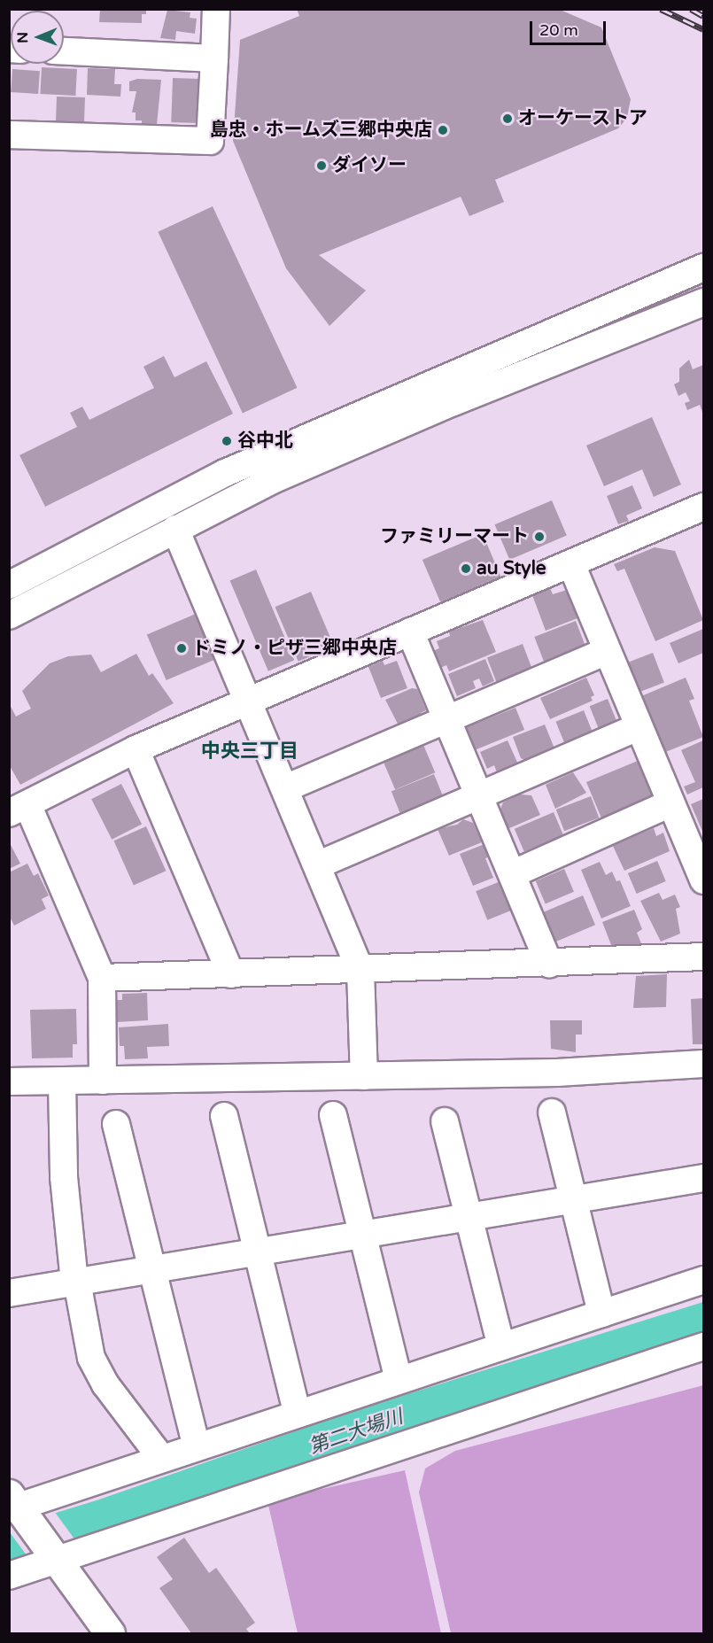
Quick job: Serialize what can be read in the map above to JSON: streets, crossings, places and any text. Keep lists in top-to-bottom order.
{
  "districts": ["中央三丁目"],
  "water": ["第二大場川"],
  "places": [
    "オーケーストア",
    "島忠・ホームズ三郷中央店",
    "ダイソー",
    "谷中北",
    "ファミリーマート",
    "au Style",
    "ドミノ・ピザ三郷中央店"
  ],
  "scale_bar": "20 m",
  "north": "left"
}
